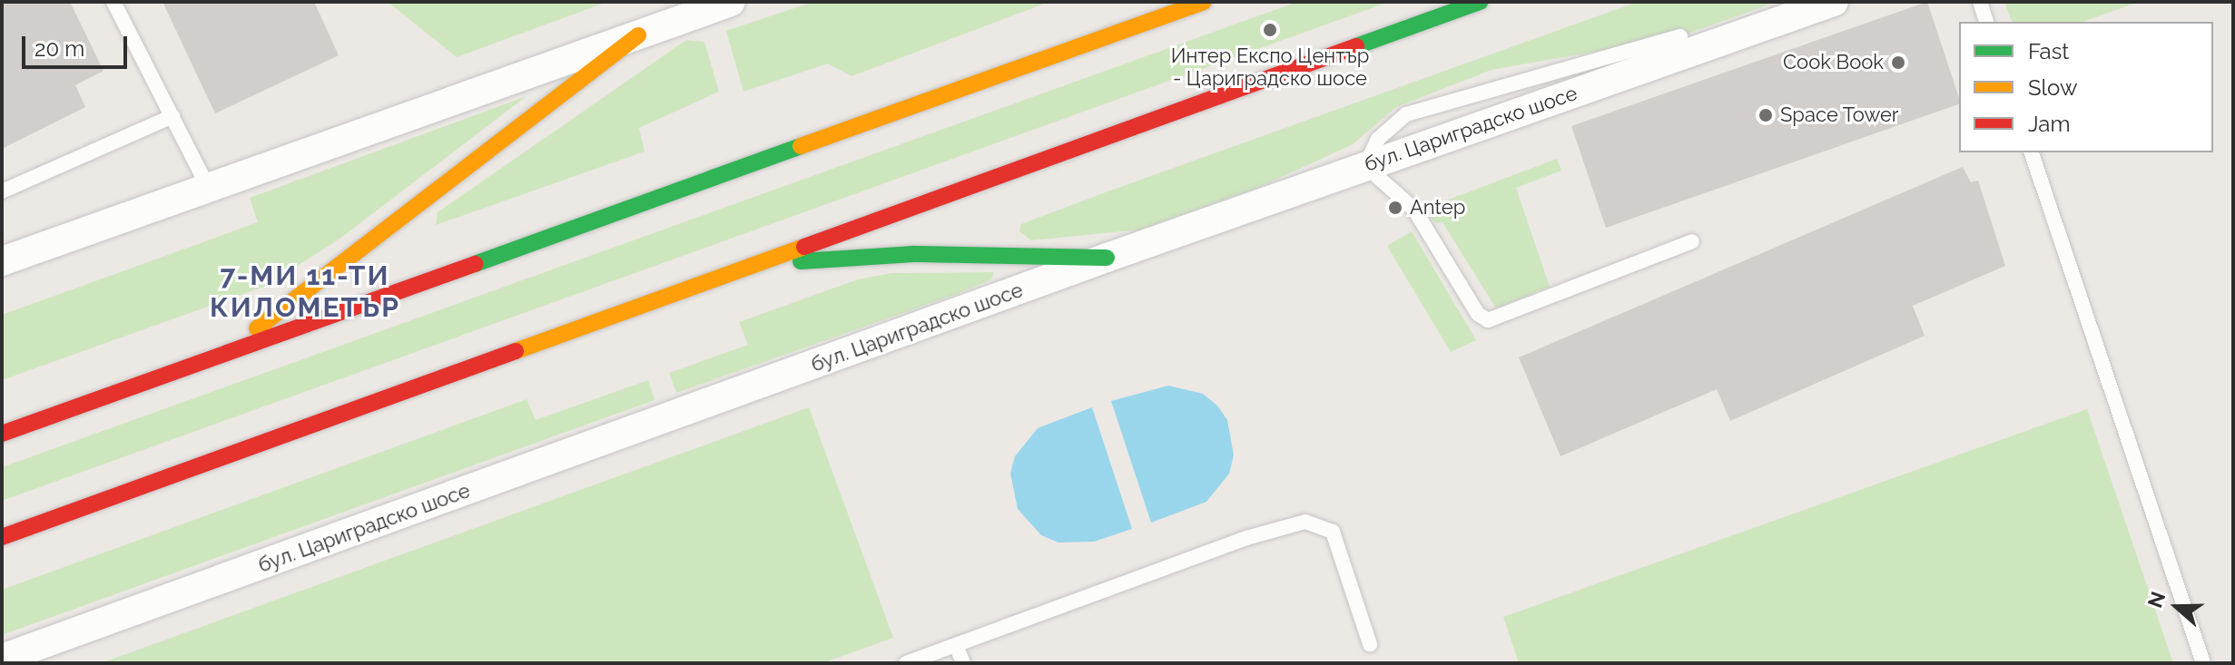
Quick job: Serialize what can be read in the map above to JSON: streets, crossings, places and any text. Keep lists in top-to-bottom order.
{
  "streets": {
    "street": ["бул. Цариградско шосе"]
  },
  "districts": ["7-МИ 11-ТИ КИЛОМЕТЪР"],
  "places": [
    "Интер Експо Център - Цариградско шосе",
    "Cook Book",
    "Space Tower",
    "Antep"
  ],
  "legend": ["Fast", "Slow", "Jam"],
  "scale_bar": "20 m",
  "north": "left"
}
